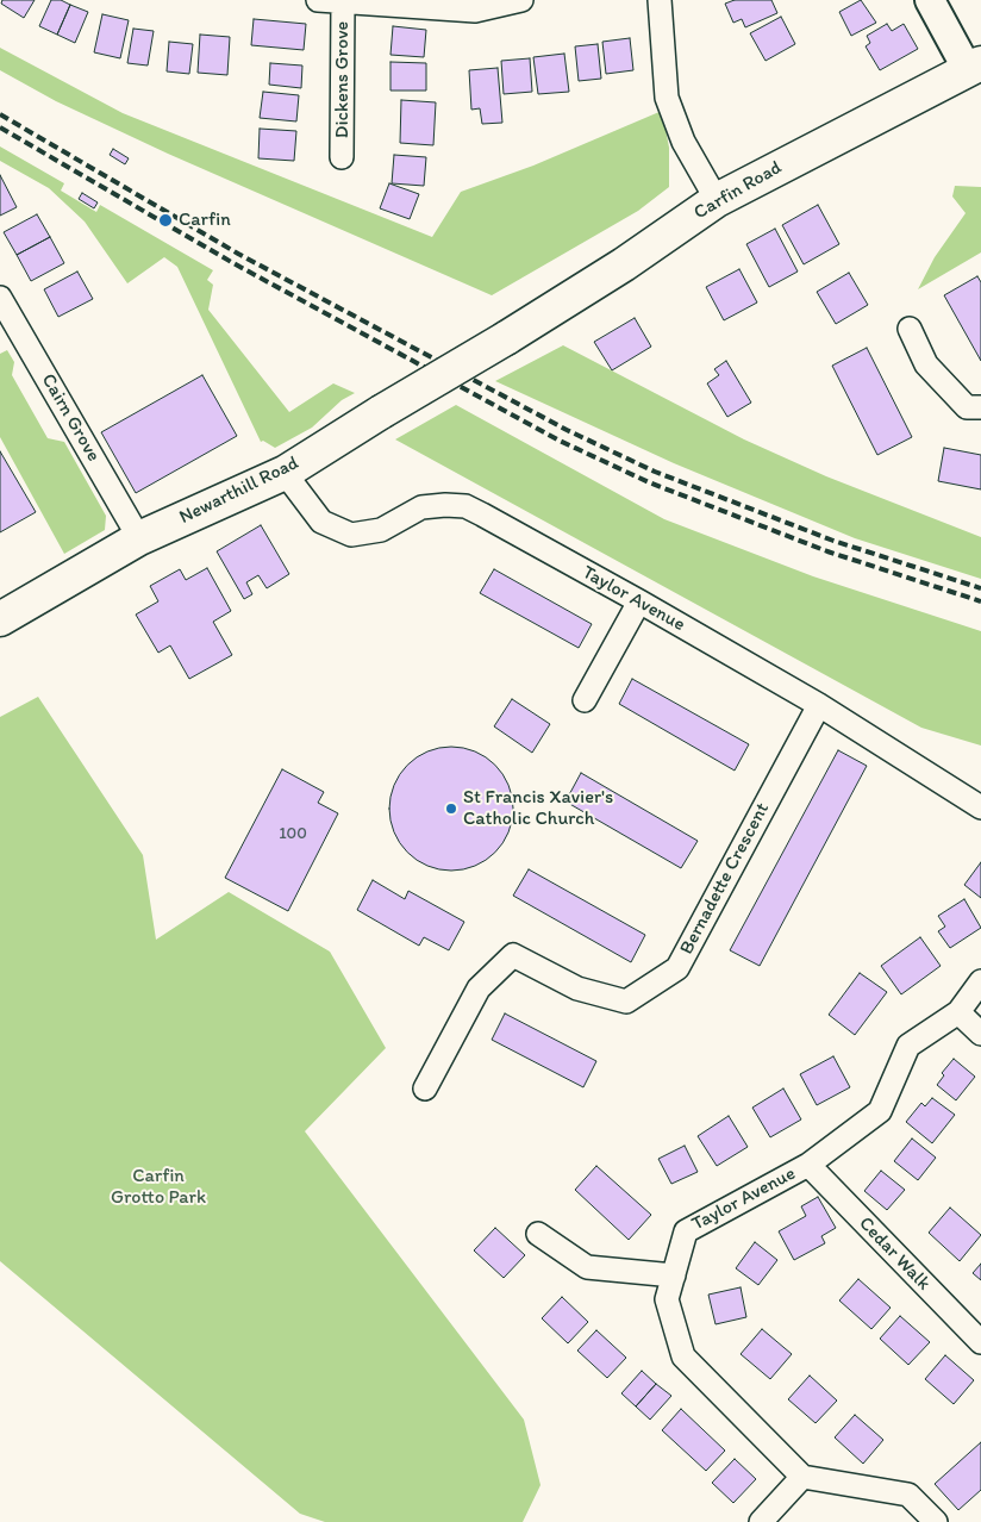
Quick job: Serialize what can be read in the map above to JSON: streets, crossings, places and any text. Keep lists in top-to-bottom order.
{
  "streets": {
    "main road": ["Carfin Road", "Newarthill Road"],
    "street": [
      "Dickens Grove",
      "Cairn Grove",
      "Taylor Avenue",
      "Bernadette Crescent",
      "Cedar Walk"
    ]
  },
  "crossings": [
    ["Carfin Road", "Newarthill Road"],
    ["Cairn Grove", "Newarthill Road"],
    ["Newarthill Road", "Taylor Avenue"],
    ["Taylor Avenue", "Bernadette Crescent"],
    ["Taylor Avenue", "Cedar Walk"]
  ],
  "parks": ["Carfin Grotto Park"],
  "places": ["Carfin", "St Francis Xavier's Catholic Church"],
  "house_numbers": ["100"]
}
